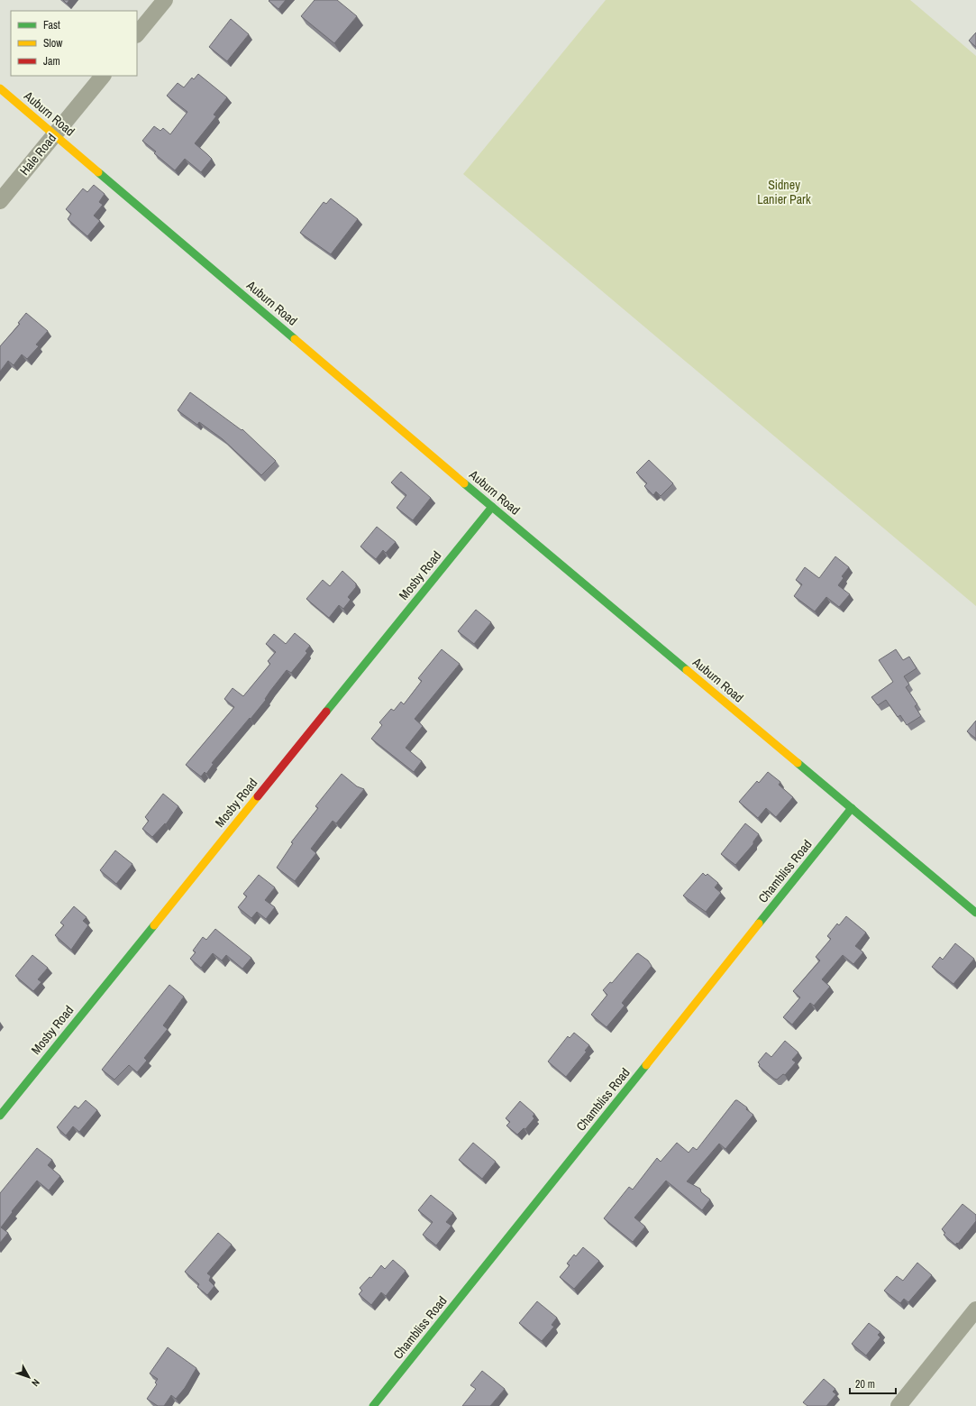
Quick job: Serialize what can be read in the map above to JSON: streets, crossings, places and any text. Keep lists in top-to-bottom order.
{
  "streets": {
    "street": [
      "Auburn Road",
      "Hale Road",
      "Mosby Road",
      "Chambliss Road"
    ]
  },
  "crossings": [
    ["Auburn Road", "Hale Road"],
    ["Auburn Road", "Mosby Road"],
    ["Auburn Road", "Chambliss Road"]
  ],
  "parks": ["Sidney Lanier Park"],
  "legend": ["Fast", "Slow", "Jam"],
  "scale_bar": "20 m",
  "north": "bottom right"
}
